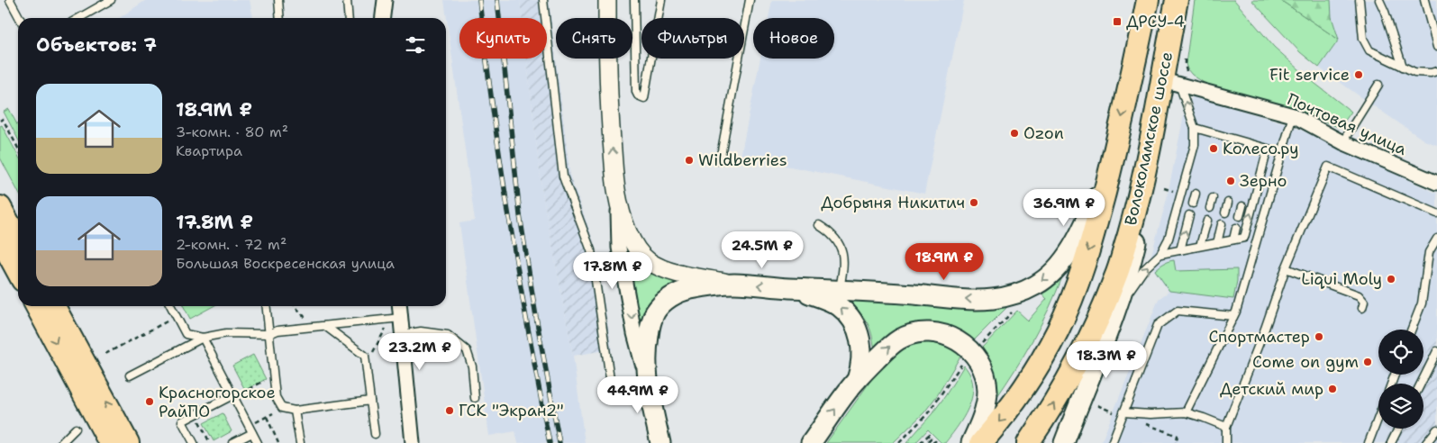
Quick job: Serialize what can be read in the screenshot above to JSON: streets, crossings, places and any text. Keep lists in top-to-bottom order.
{
  "streets": {
    "main road": ["Волоколамское шоссе"],
    "street": ["Почтовая улица"]
  },
  "crossings": [
    ["Почтовая улица", "Волоколамское шоссе"]
  ],
  "places": {
    "transit": ["ДРСУ-4"],
    "other": [
      "Fit service",
      "Ozon",
      "Колесо.ру",
      "Wildberries",
      "Зерно",
      "Добрыня Никитич",
      "Liqui Moly",
      "Спортмастер",
      "Come on gym",
      "Детский мир",
      "Красногорское РайПО",
      "ГСК \"Экран2\""
    ]
  },
  "page": {
    "chip": [
      "Купить",
      "Снять",
      "Фильтры",
      "Новое"
    ],
    "heading": "Объектов: 7",
    "list": [
      {
        "name": "18.9M ₽",
        "note": "3-комн. · 80 m² · Квартира"
      },
      {
        "name": "17.8M ₽",
        "note": "2-комн. · 72 m² · Большая Воскресенская улица"
      }
    ],
    "price": [
      "36.9M ₽",
      "24.5M ₽",
      "18.9M ₽",
      "17.8M ₽",
      "23.2M ₽",
      "18.3M ₽",
      "44.9M ₽"
    ]
  }
}
